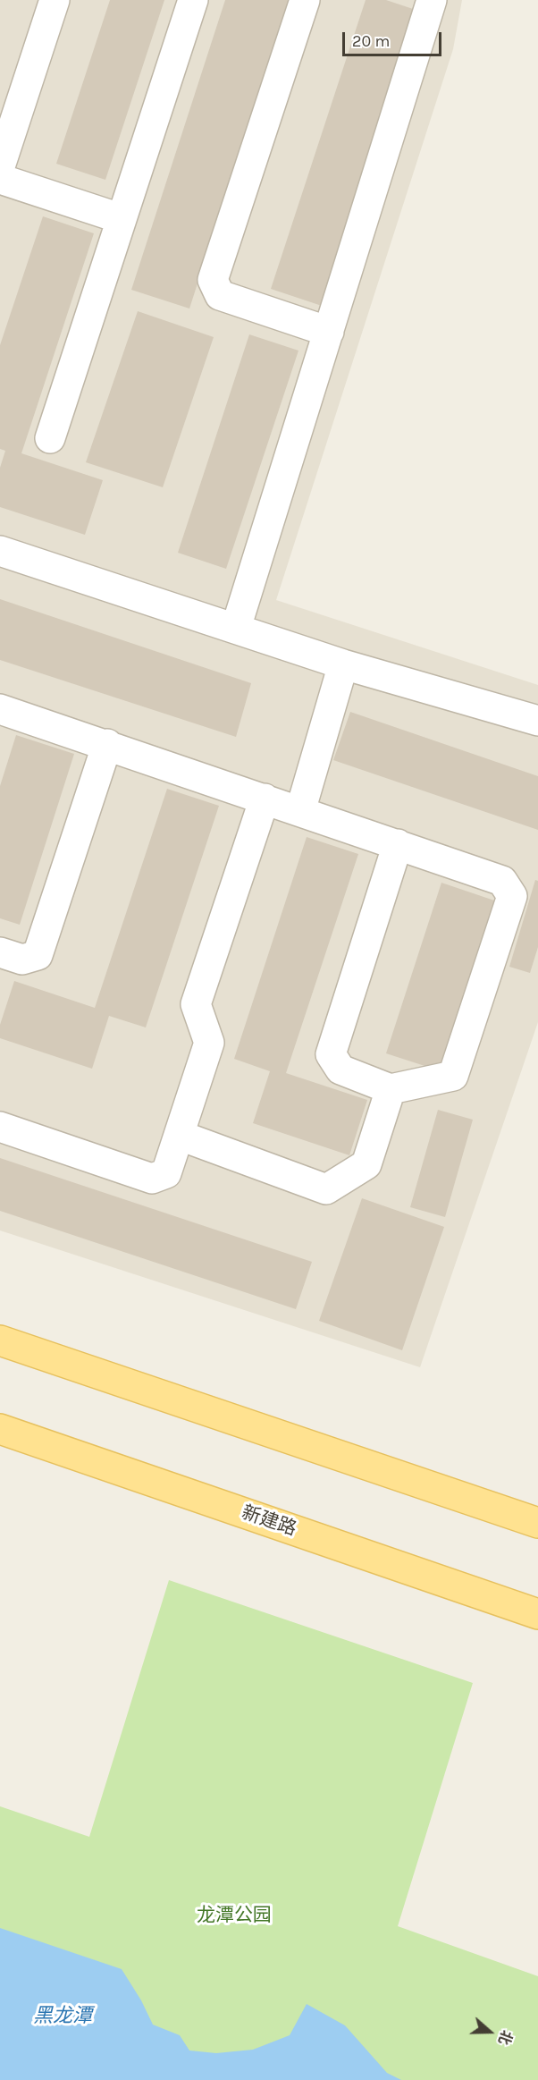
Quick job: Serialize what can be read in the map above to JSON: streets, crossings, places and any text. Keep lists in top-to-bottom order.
{
  "streets": {
    "main road": ["新建路"]
  },
  "water": ["黑龙潭"],
  "parks": ["龙潭公园"],
  "scale_bar": "20 m",
  "north": "right"
}
